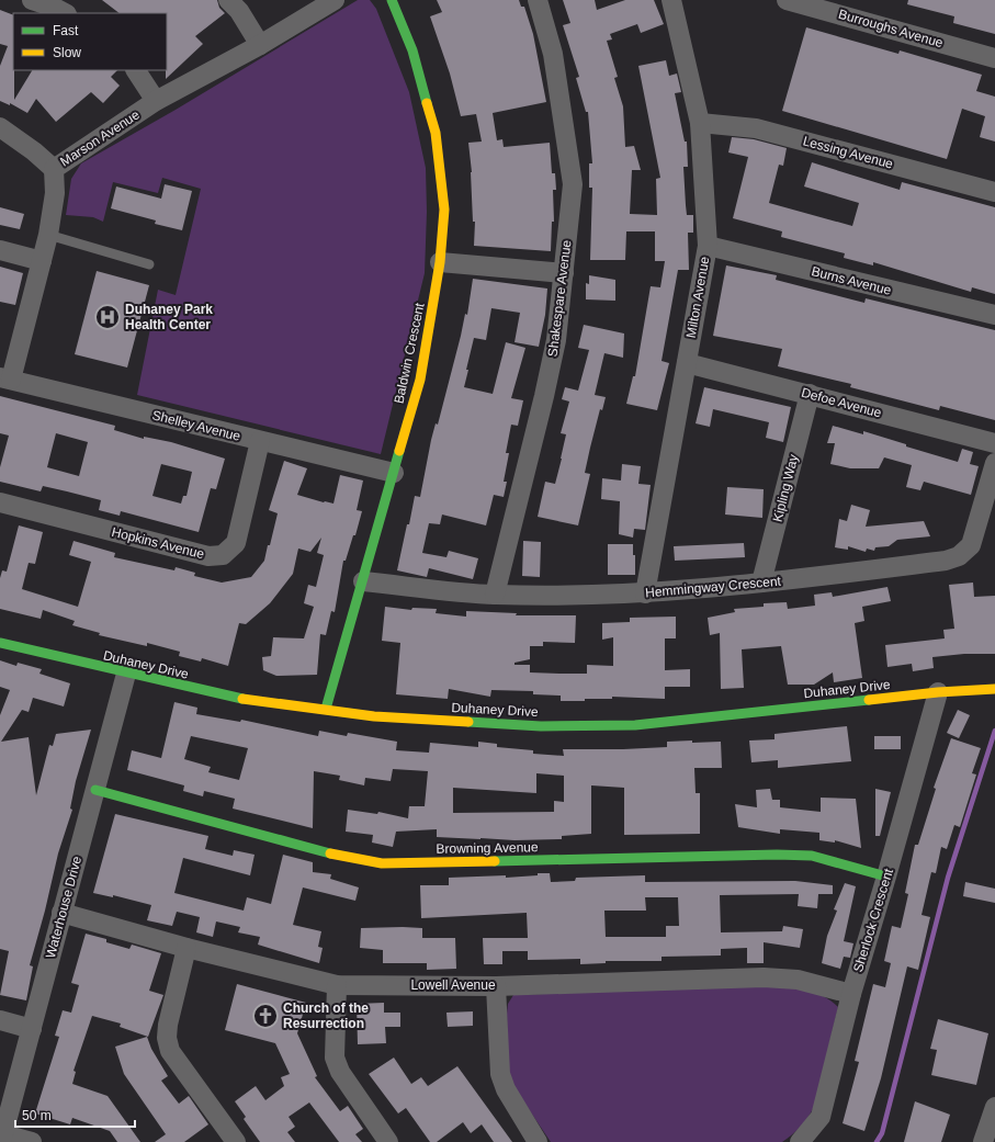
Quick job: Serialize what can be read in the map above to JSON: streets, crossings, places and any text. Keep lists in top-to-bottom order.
{
  "streets": {
    "street": [
      "Burroughs Avenue",
      "Marson Avenue",
      "Lessing Avenue",
      "Burns Avenue",
      "Milton Avenue",
      "Shakespare Avenue",
      "Baldwin Crescent",
      "Defoe Avenue",
      "Shelley Avenue",
      "Kipling Way",
      "Hopkins Avenue",
      "Hemmingway Crescent",
      "Duhaney Drive",
      "Browning Avenue",
      "Waterhouse Drive",
      "Sherlock Crescent",
      "Lowell Avenue"
    ]
  },
  "crossings": [
    ["Marson Avenue", "Shelley Avenue"],
    ["Lessing Avenue", "Milton Avenue"],
    ["Burns Avenue", "Milton Avenue"],
    ["Milton Avenue", "Defoe Avenue"],
    ["Milton Avenue", "Hemmingway Crescent"],
    ["Shakespare Avenue", "Hemmingway Crescent"],
    ["Baldwin Crescent", "Shelley Avenue"],
    ["Baldwin Crescent", "Hemmingway Crescent"],
    ["Baldwin Crescent", "Duhaney Drive"],
    ["Defoe Avenue", "Kipling Way"],
    ["Shelley Avenue", "Hopkins Avenue"],
    ["Kipling Way", "Hemmingway Crescent"],
    ["Duhaney Drive", "Waterhouse Drive"],
    ["Duhaney Drive", "Sherlock Crescent"],
    ["Browning Avenue", "Waterhouse Drive"],
    ["Browning Avenue", "Sherlock Crescent"],
    ["Waterhouse Drive", "Lowell Avenue"],
    ["Sherlock Crescent", "Lowell Avenue"]
  ],
  "places": {
    "hospital": ["Duhaney Park Health Center"],
    "church": ["Church of the Resurrection"]
  },
  "legend": ["Fast", "Slow"],
  "scale_bar": "50 m"
}
